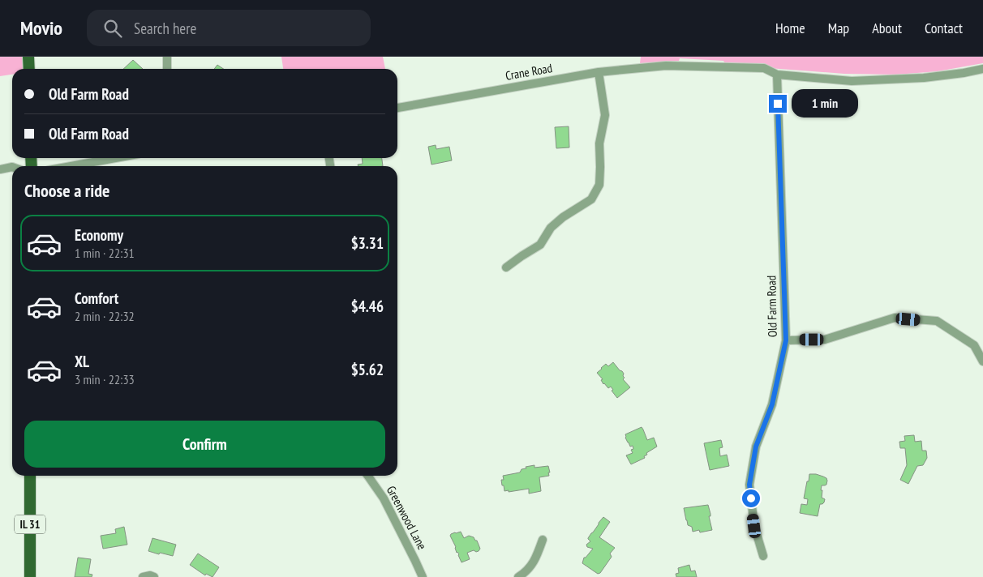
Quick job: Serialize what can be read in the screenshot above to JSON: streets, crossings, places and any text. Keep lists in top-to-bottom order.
{
  "streets": {
    "main road": ["IL 31"],
    "street": ["Crane Road", "Old Farm Road", "Greenwood Lane"]
  },
  "crossings": [
    ["Crane Road", "Old Farm Road"]
  ],
  "page": {
    "header": "Movio",
    "search": "Search here",
    "nav": [
      "Home",
      "Map",
      "About",
      "Contact"
    ],
    "banner": ["Old Farm Road", "Old Farm Road"],
    "bubble": "1 min",
    "heading": "Choose a ride",
    "list": [
      {
        "name": "Economy",
        "note": "1 min · 22:31",
        "value": "$3.31"
      },
      {
        "name": "Comfort",
        "note": "2 min · 22:32",
        "value": "$4.46"
      },
      {
        "name": "XL",
        "note": "3 min · 22:33",
        "value": "$5.62"
      }
    ],
    "buttons": "Confirm"
  }
}
